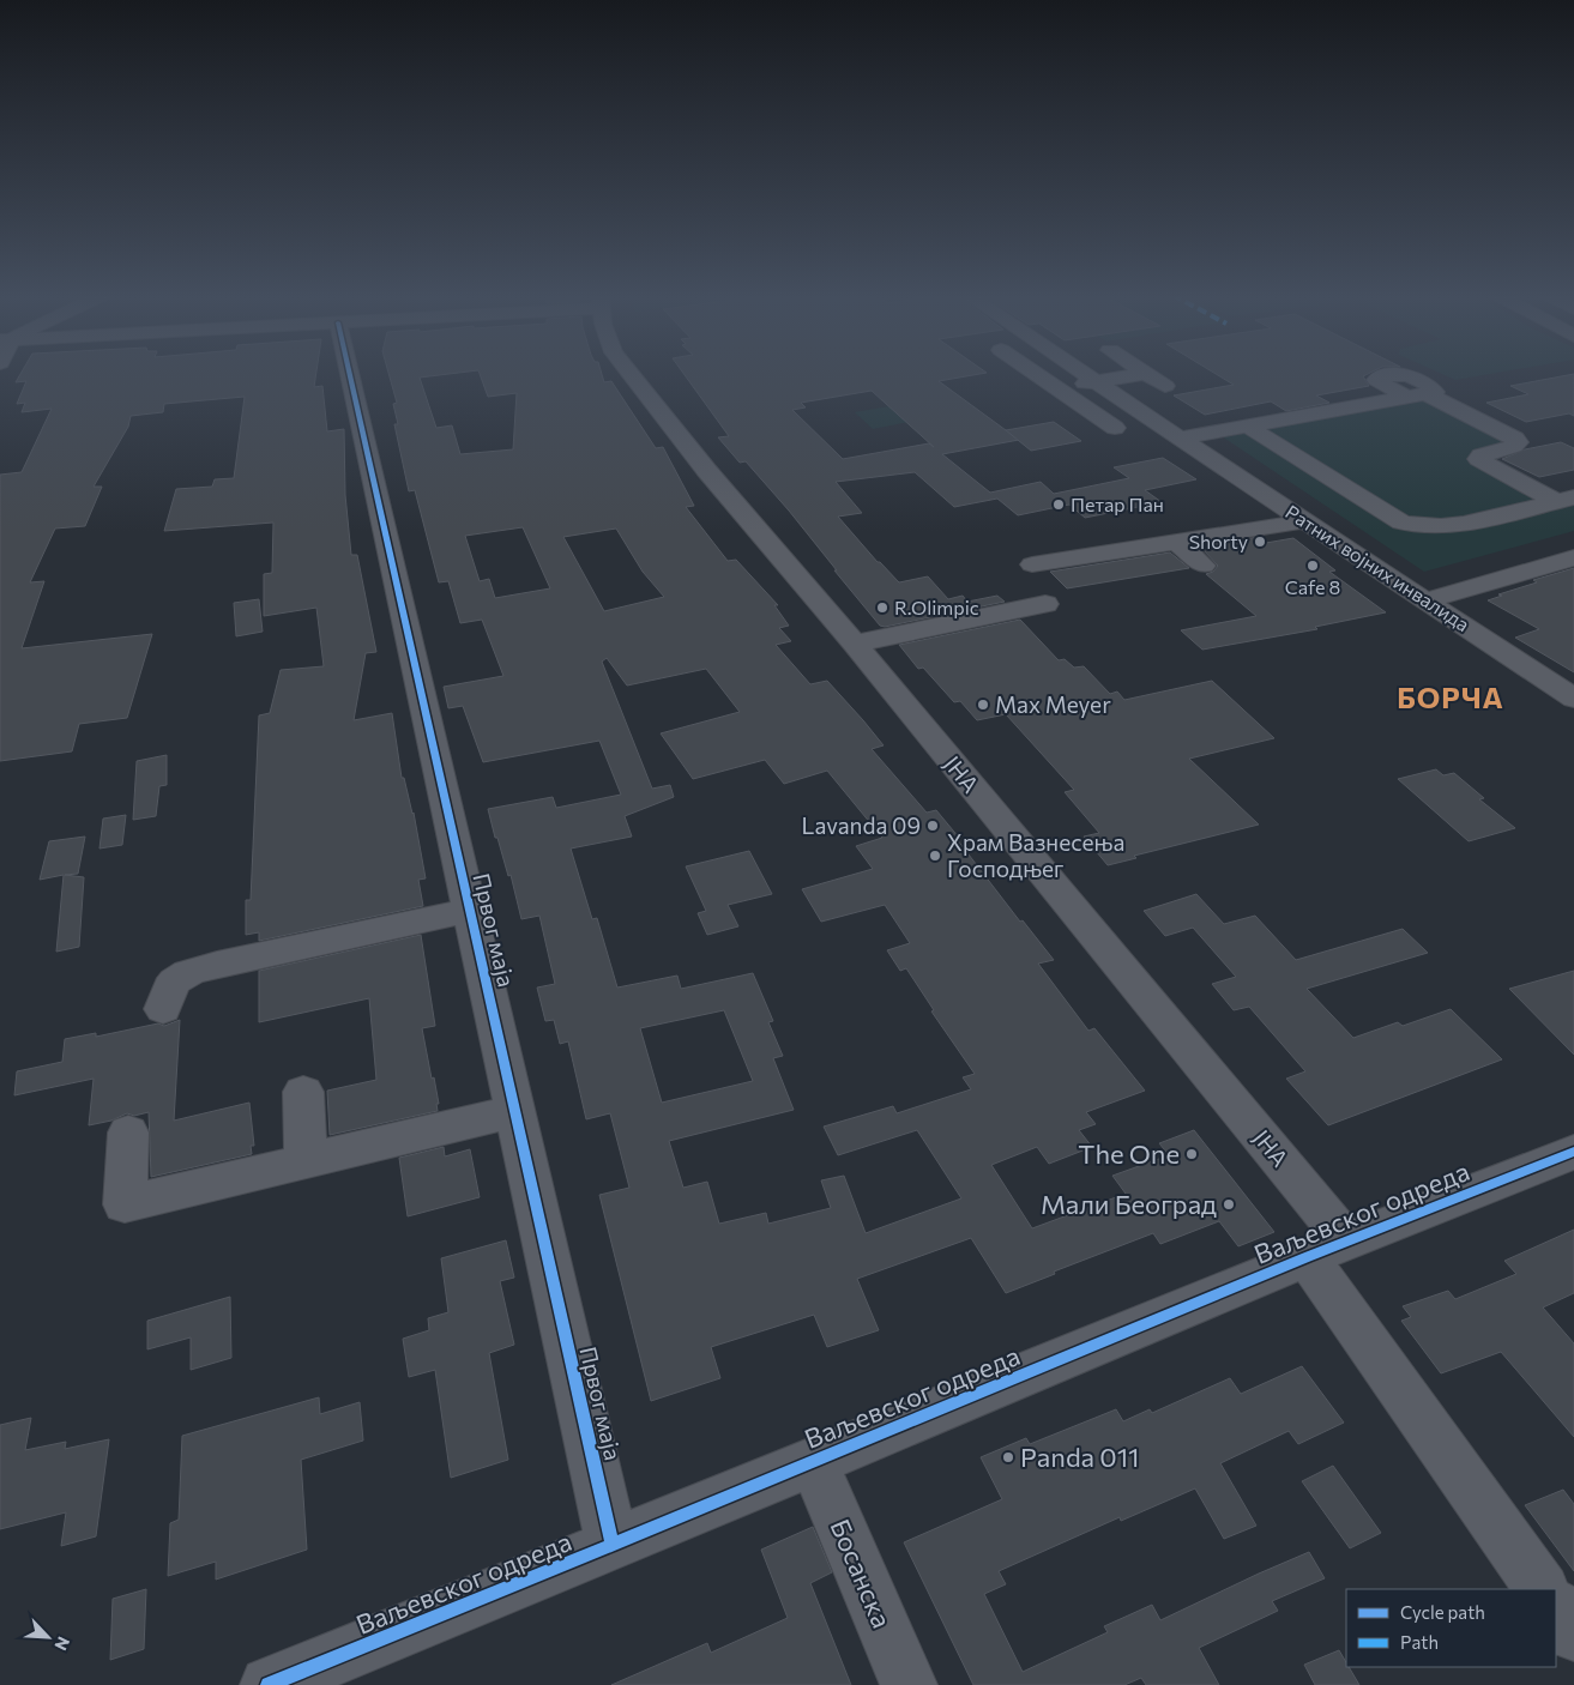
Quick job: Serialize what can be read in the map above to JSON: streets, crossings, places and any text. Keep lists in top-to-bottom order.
{
  "streets": {
    "street": [
      "Ратних војних инвалида",
      "ЈНА",
      "Првог маја",
      "Ваљевског одреда",
      "Босанска"
    ]
  },
  "crossings": [
    ["ЈНА", "Ваљевског одреда"],
    ["Првог маја", "Ваљевског одреда"],
    ["Ваљевског одреда", "Босанска"]
  ],
  "districts": ["БОРЧА"],
  "places": [
    "Петар Пан",
    "Shorty",
    "Cafe 8",
    "R.Olimpic",
    "Max Meyer",
    "Lavanda 09",
    "Храм Вазнесења Господњег",
    "The One",
    "Мали Београд",
    "Panda 011"
  ],
  "legend": ["Cycle path", "Path"],
  "north": "bottom right"
}
